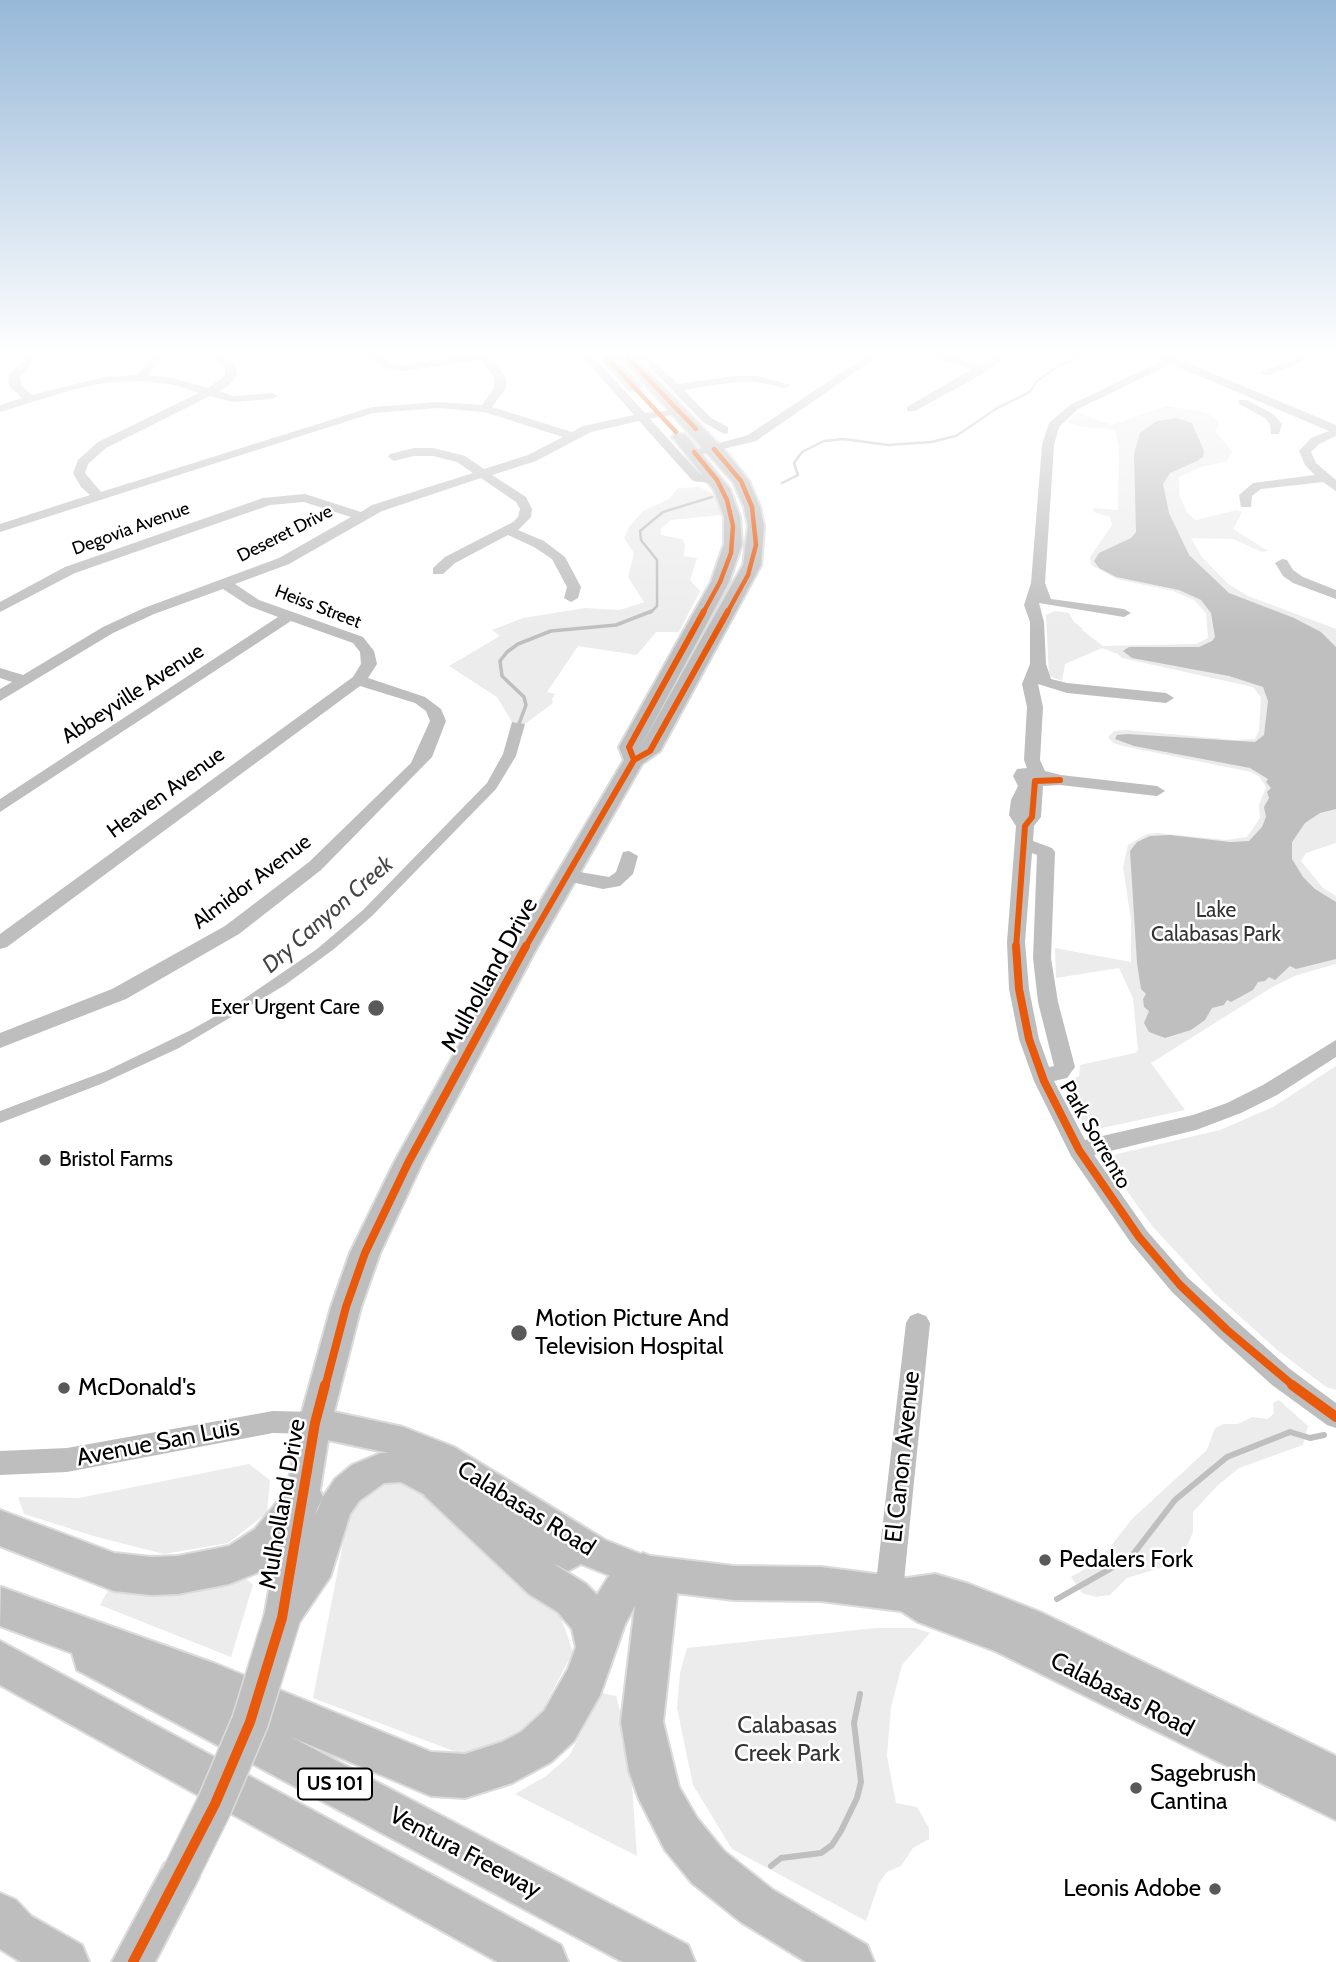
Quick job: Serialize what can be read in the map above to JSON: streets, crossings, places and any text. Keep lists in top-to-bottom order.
{
  "streets": {
    "highway": ["US 101", "Ventura Freeway"],
    "main road": ["Mulholland Drive", "Calabasas Road"],
    "street": [
      "Degovia Avenue",
      "Deseret Drive",
      "Heiss Street",
      "Abbeyville Avenue",
      "Heaven Avenue",
      "Almidor Avenue",
      "Park Sorrento",
      "Avenue San Luis",
      "El Canon Avenue"
    ]
  },
  "crossings": [
    ["Degovia Avenue", "Deseret Drive"],
    ["Deseret Drive", "Heiss Street"],
    ["Heiss Street", "Abbeyville Avenue"],
    ["Heiss Street", "Heaven Avenue"],
    ["Heiss Street", "Almidor Avenue"],
    ["Heaven Avenue", "Almidor Avenue"],
    ["Mulholland Drive", "Avenue San Luis"],
    ["Mulholland Drive", "Calabasas Road"],
    ["Avenue San Luis", "Calabasas Road"],
    ["El Canon Avenue", "Calabasas Road"]
  ],
  "water": ["Dry Canyon Creek"],
  "parks": ["Lake Calabasas Park", "Calabasas Creek Park"],
  "places": [
    "Exer Urgent Care",
    "Bristol Farms",
    "Motion Picture And Television Hospital",
    "McDonald's",
    "Pedalers Fork",
    "Sagebrush Cantina",
    "Leonis Adobe"
  ]
}
